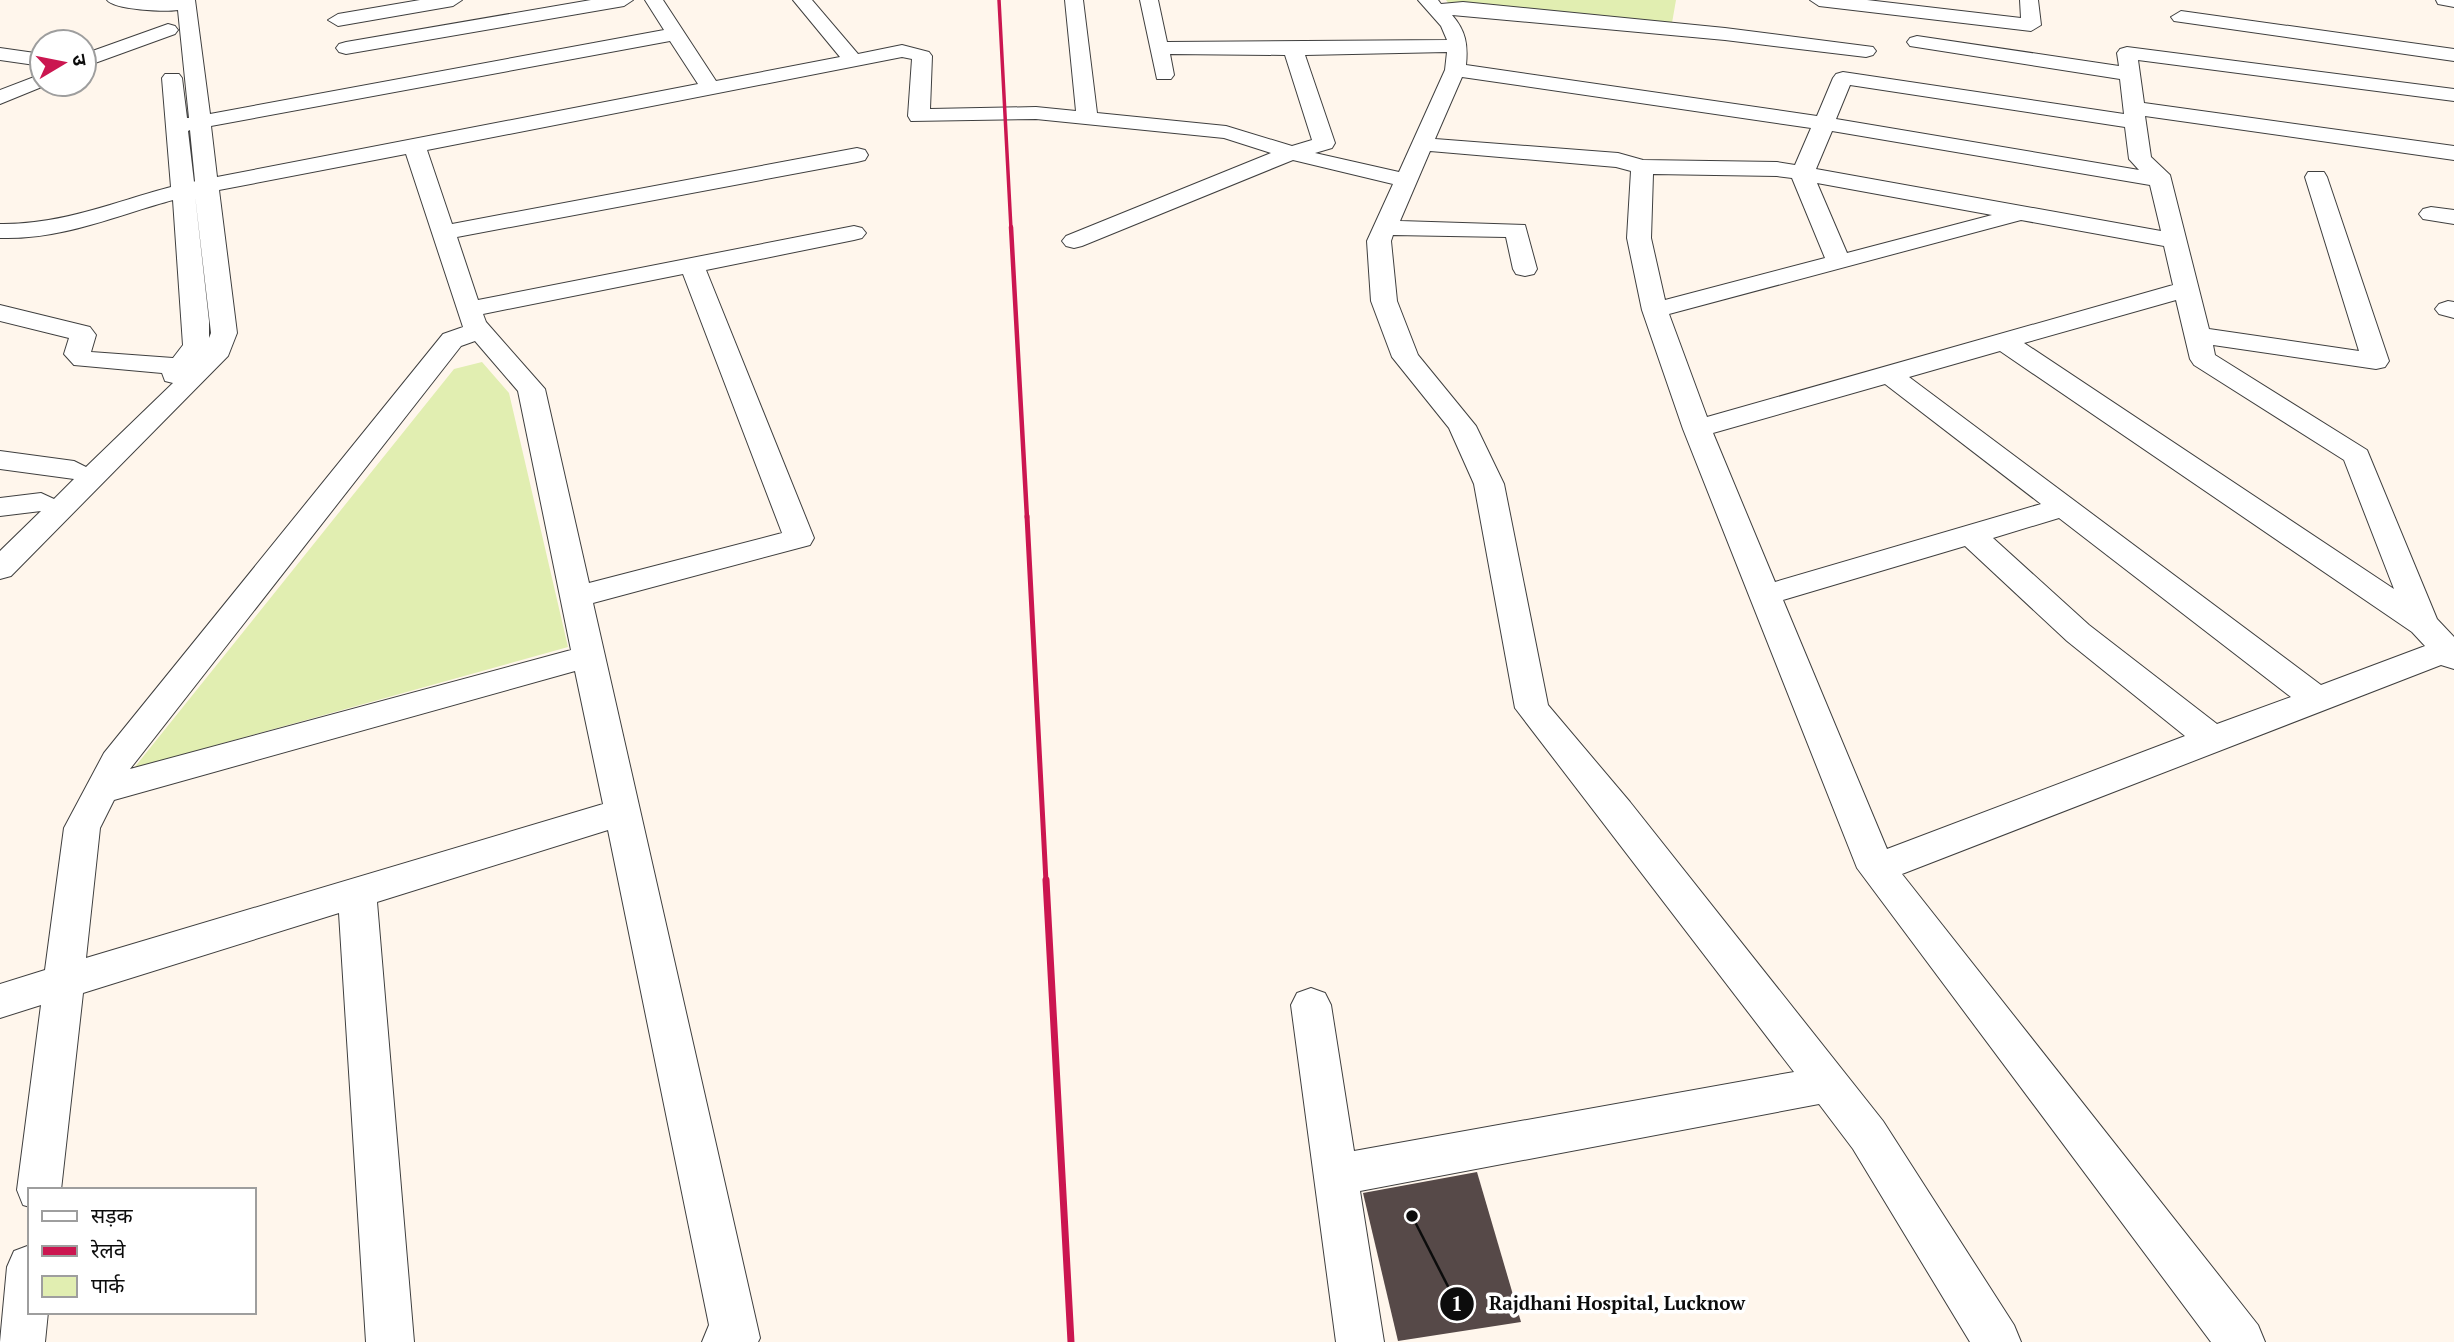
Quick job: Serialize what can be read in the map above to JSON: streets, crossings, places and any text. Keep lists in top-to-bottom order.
{
  "places": ["Rajdhani Hospital, Lucknow"],
  "legend": ["सड़क", "रेलवे", "पार्क"],
  "north": "right"
}
